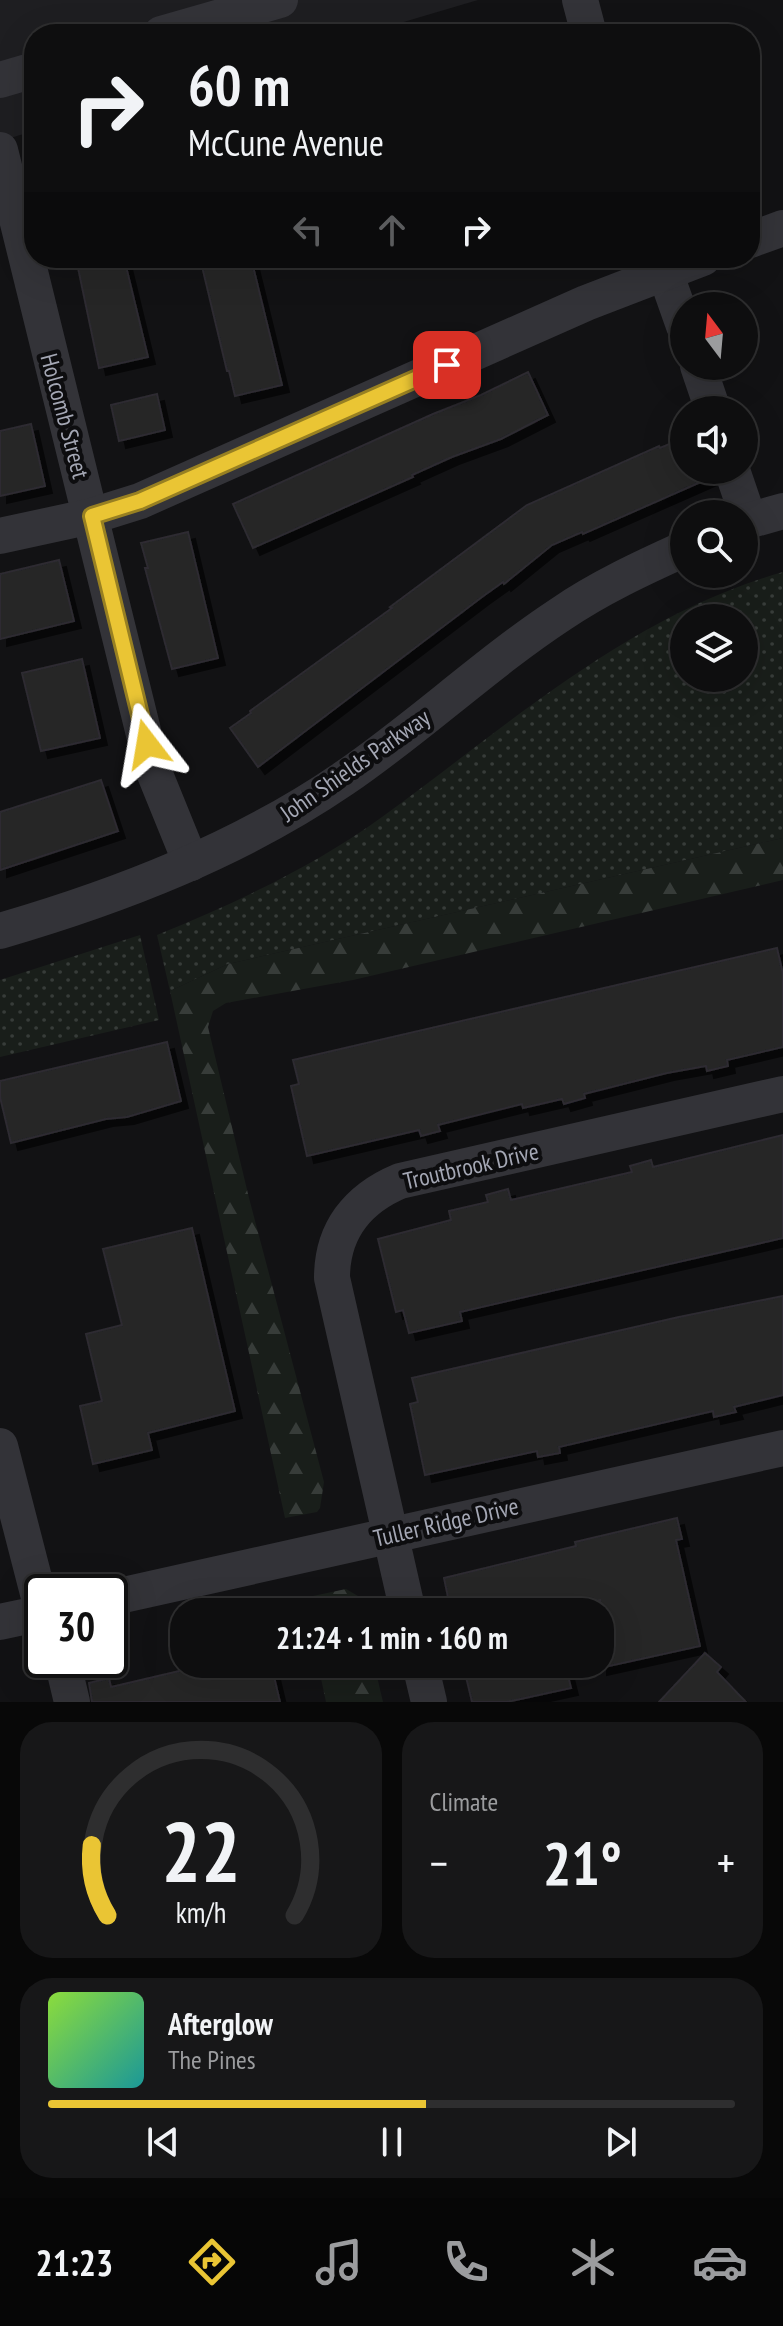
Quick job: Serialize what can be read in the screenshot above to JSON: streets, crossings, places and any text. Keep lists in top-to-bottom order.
{
  "streets": {
    "street": [
      "Holcomb Street",
      "John Shields Parkway",
      "Troutbrook Drive",
      "Tuller Ridge Drive"
    ]
  },
  "crossings": [
    ["Holcomb Street", "John Shields Parkway"],
    ["Troutbrook Drive", "Tuller Ridge Drive"]
  ],
  "north": "top",
  "page": {
    "turn": ["60 m", "McCune Avenue"],
    "limit": "30",
    "trip": "21:24 · 1 min · 160 m",
    "tile": "Climate",
    "heat": ["−", "21°", "+"],
    "song": ["Afterglow", "The Pines"],
    "tabs": "21:23",
    "gauge": ["22", "km/h"]
  }
}
